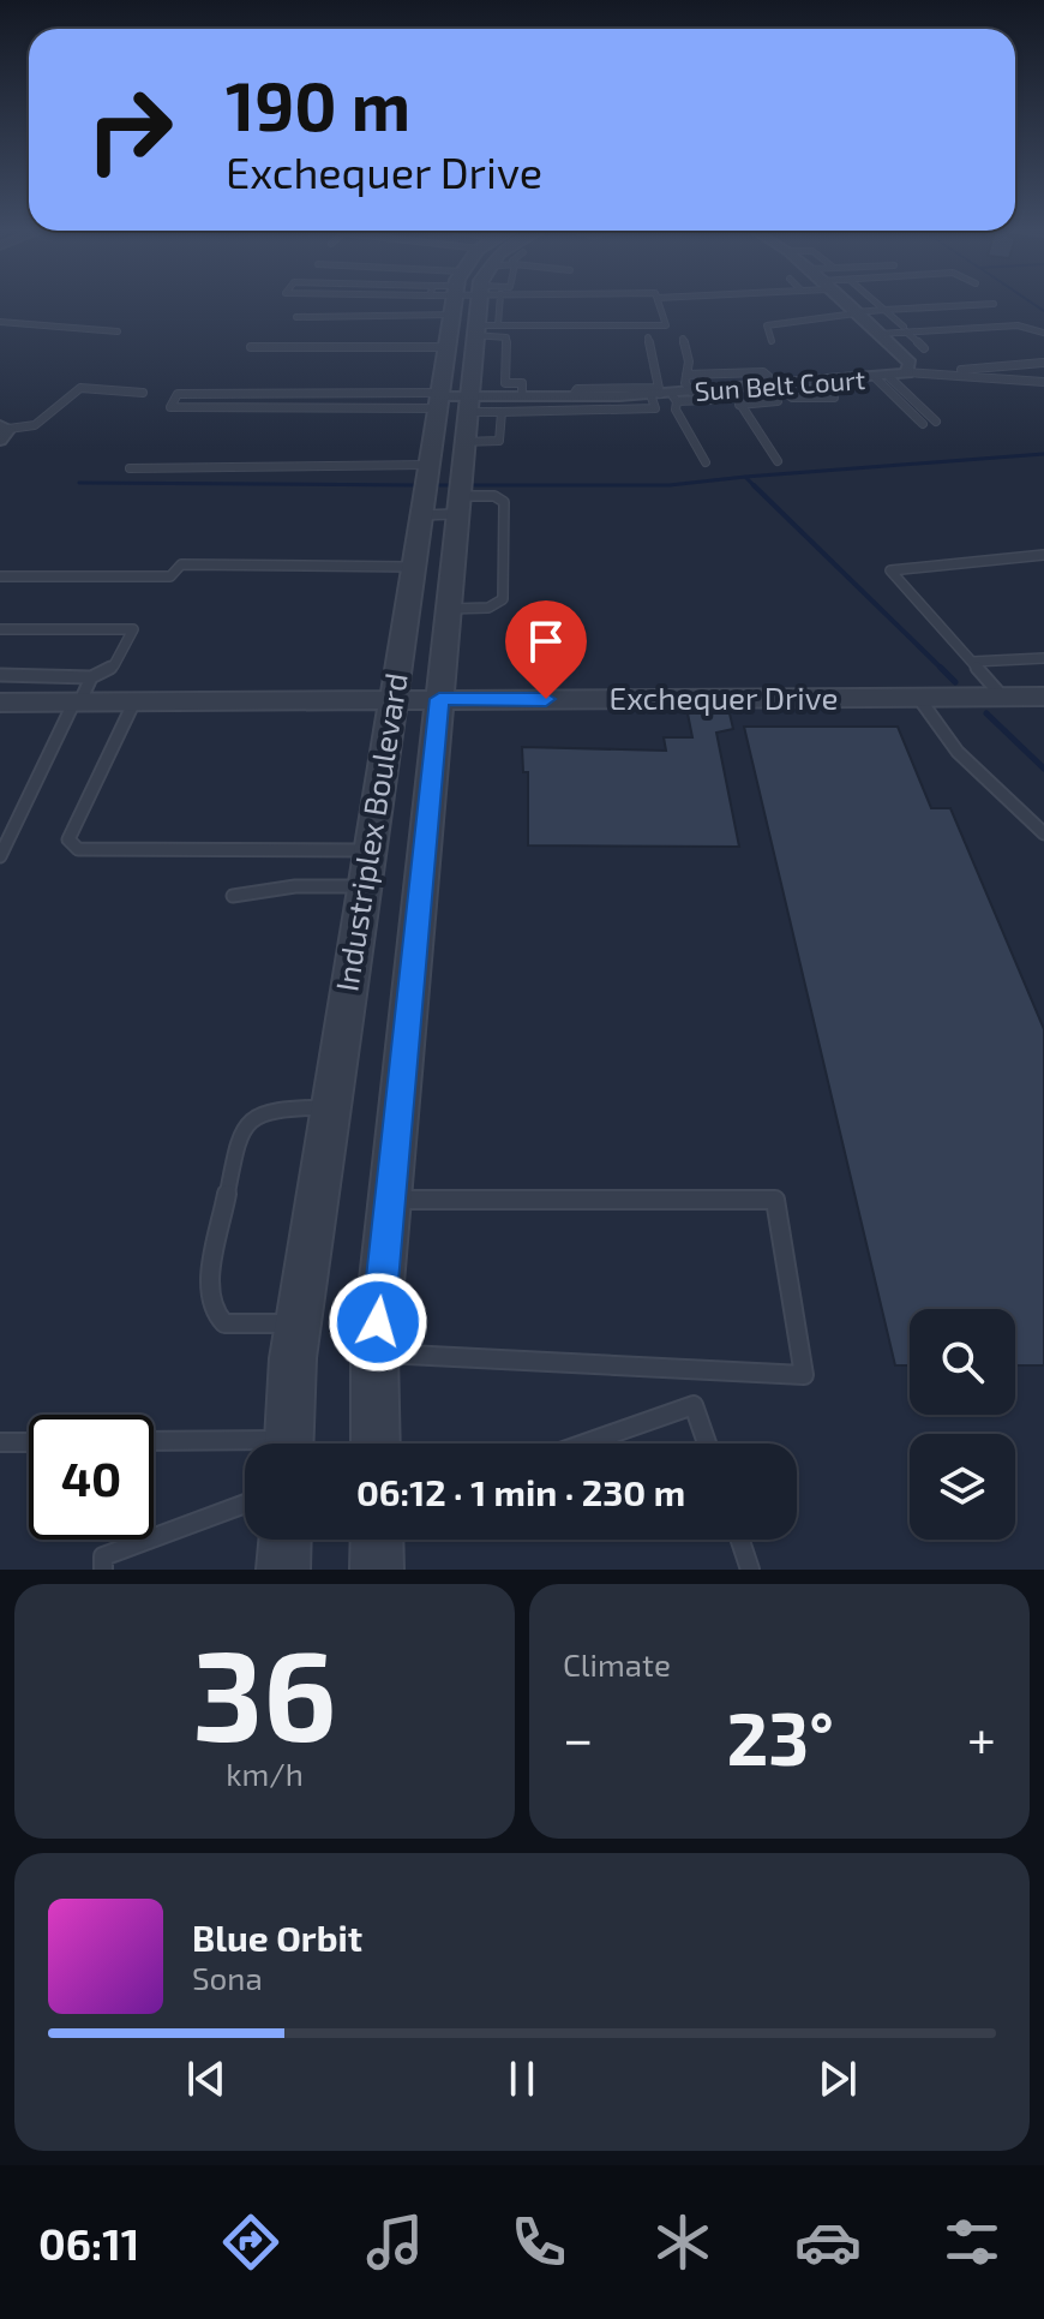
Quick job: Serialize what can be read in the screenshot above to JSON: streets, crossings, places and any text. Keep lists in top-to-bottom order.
{
  "streets": {
    "street": ["Sun Belt Court", "Exchequer Drive", "Industriplex Boulevard"]
  },
  "crossings": [
    ["Sun Belt Court", "Industriplex Boulevard"],
    ["Exchequer Drive", "Industriplex Boulevard"]
  ],
  "page": {
    "turn": ["190 m", "Exchequer Drive"],
    "limit": "40",
    "trip": "06:12 · 1 min · 230 m",
    "tile": [
      ["36", "km/h"],
      "Climate"
    ],
    "heat": ["−", "23°", "+"],
    "song": ["Blue Orbit", "Sona"],
    "tabs": "06:11"
  }
}
